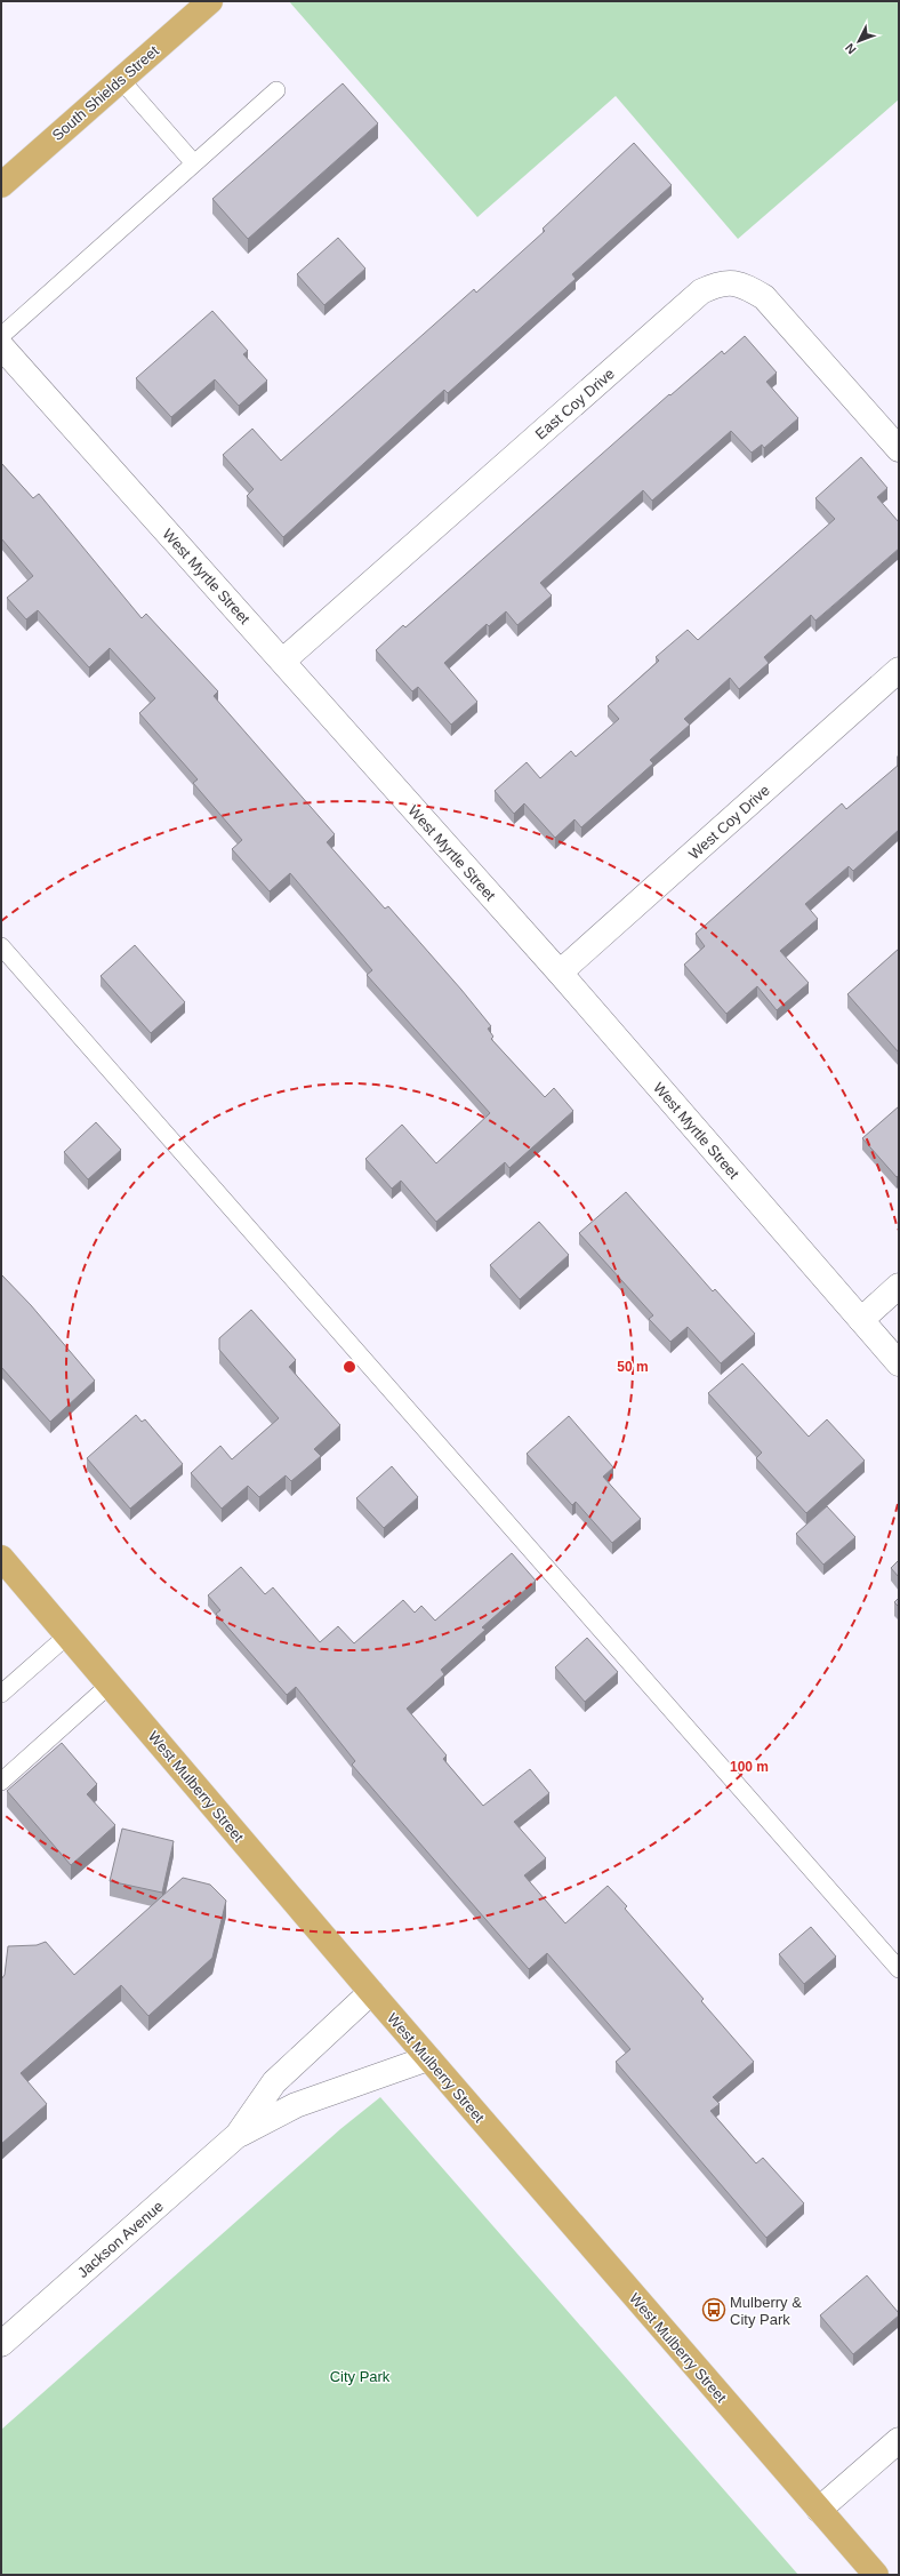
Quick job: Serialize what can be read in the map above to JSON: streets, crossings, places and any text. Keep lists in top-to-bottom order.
{
  "streets": {
    "main road": ["South Shields Street", "West Mulberry Street"],
    "street": [
      "East Coy Drive",
      "West Myrtle Street",
      "West Coy Drive",
      "Jackson Avenue"
    ]
  },
  "crossings": [
    ["East Coy Drive", "West Myrtle Street"],
    ["West Myrtle Street", "West Coy Drive"],
    ["West Mulberry Street", "Jackson Avenue"]
  ],
  "parks": ["City Park"],
  "places": {
    "bus stop": ["Mulberry & City Park"]
  },
  "north": "bottom left",
  "rings": ["50 m", "100 m"]
}
